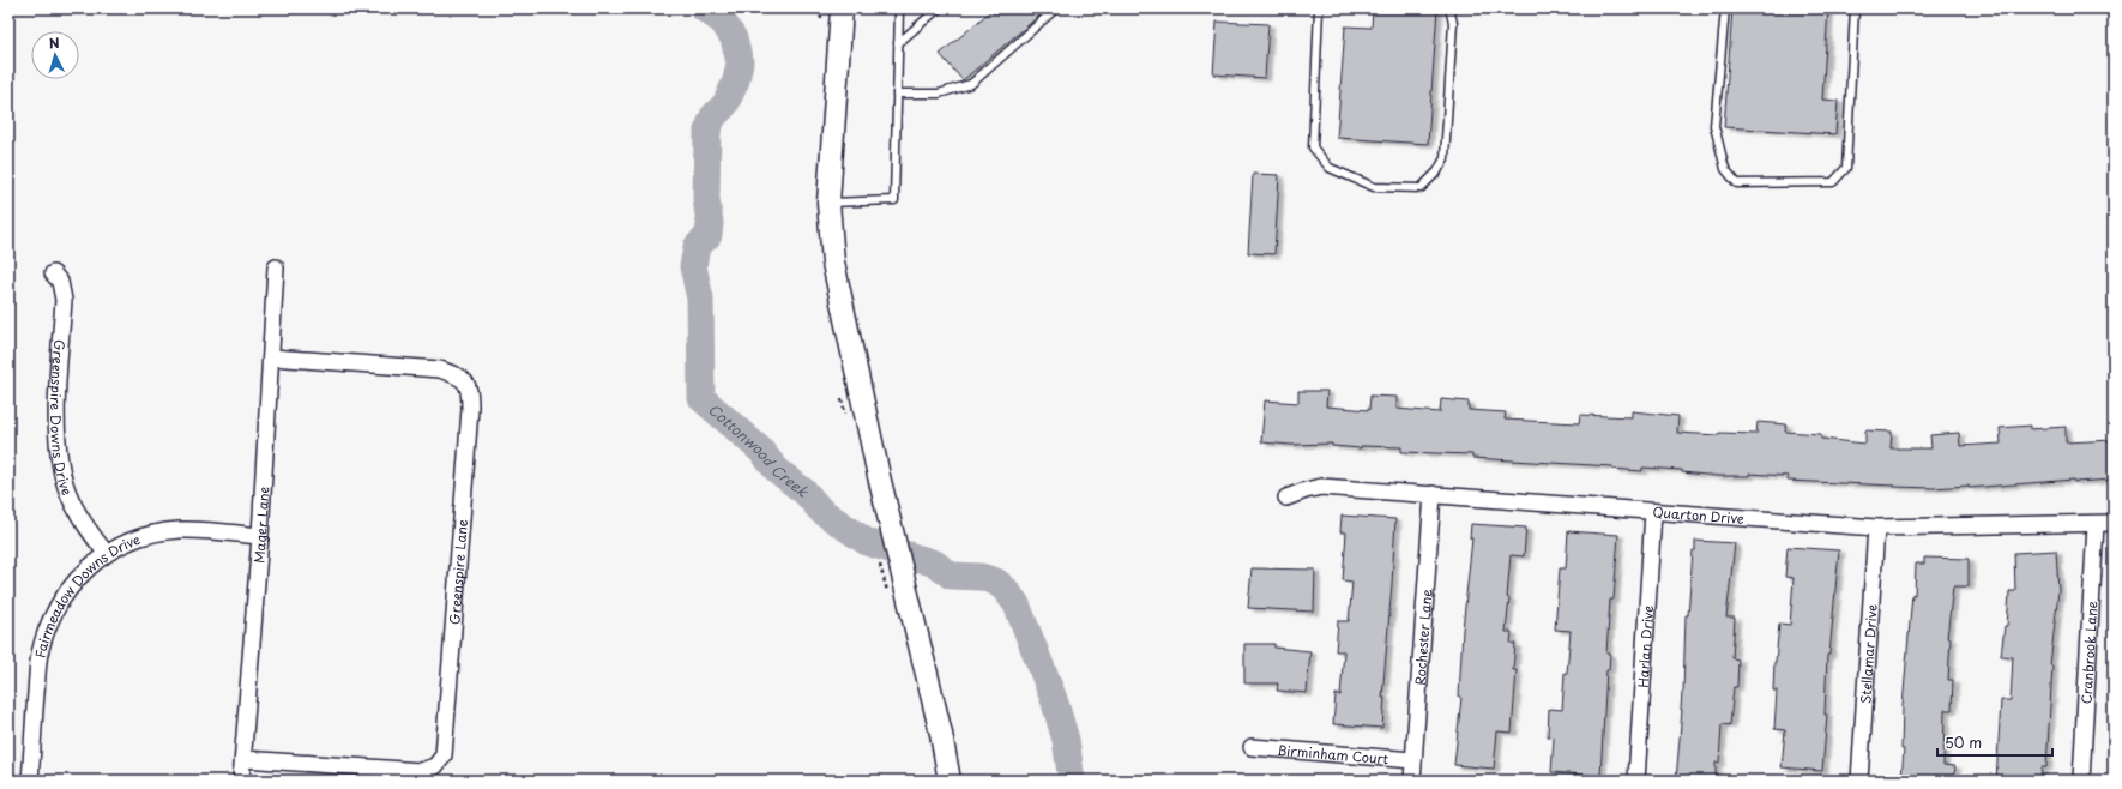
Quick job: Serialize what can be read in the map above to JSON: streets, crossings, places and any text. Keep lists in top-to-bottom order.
{
  "streets": {
    "street": [
      "Greenspire Downs Drive",
      "Quarton Drive",
      "Mager Lane",
      "Greenspire Lane",
      "Fairmeadow Downs Drive",
      "Rochester Lane",
      "Harlan Drive",
      "Cranbrook Lane",
      "Stellamar Drive",
      "Birminham Court"
    ]
  },
  "crossings": [
    ["Greenspire Downs Drive", "Fairmeadow Downs Drive"],
    ["Quarton Drive", "Rochester Lane"],
    ["Quarton Drive", "Harlan Drive"],
    ["Quarton Drive", "Cranbrook Lane"],
    ["Quarton Drive", "Stellamar Drive"],
    ["Mager Lane", "Greenspire Lane"],
    ["Mager Lane", "Fairmeadow Downs Drive"],
    ["Rochester Lane", "Birminham Court"]
  ],
  "water": ["Cottonwood Creek"],
  "scale_bar": "50 m",
  "north": "top"
}
